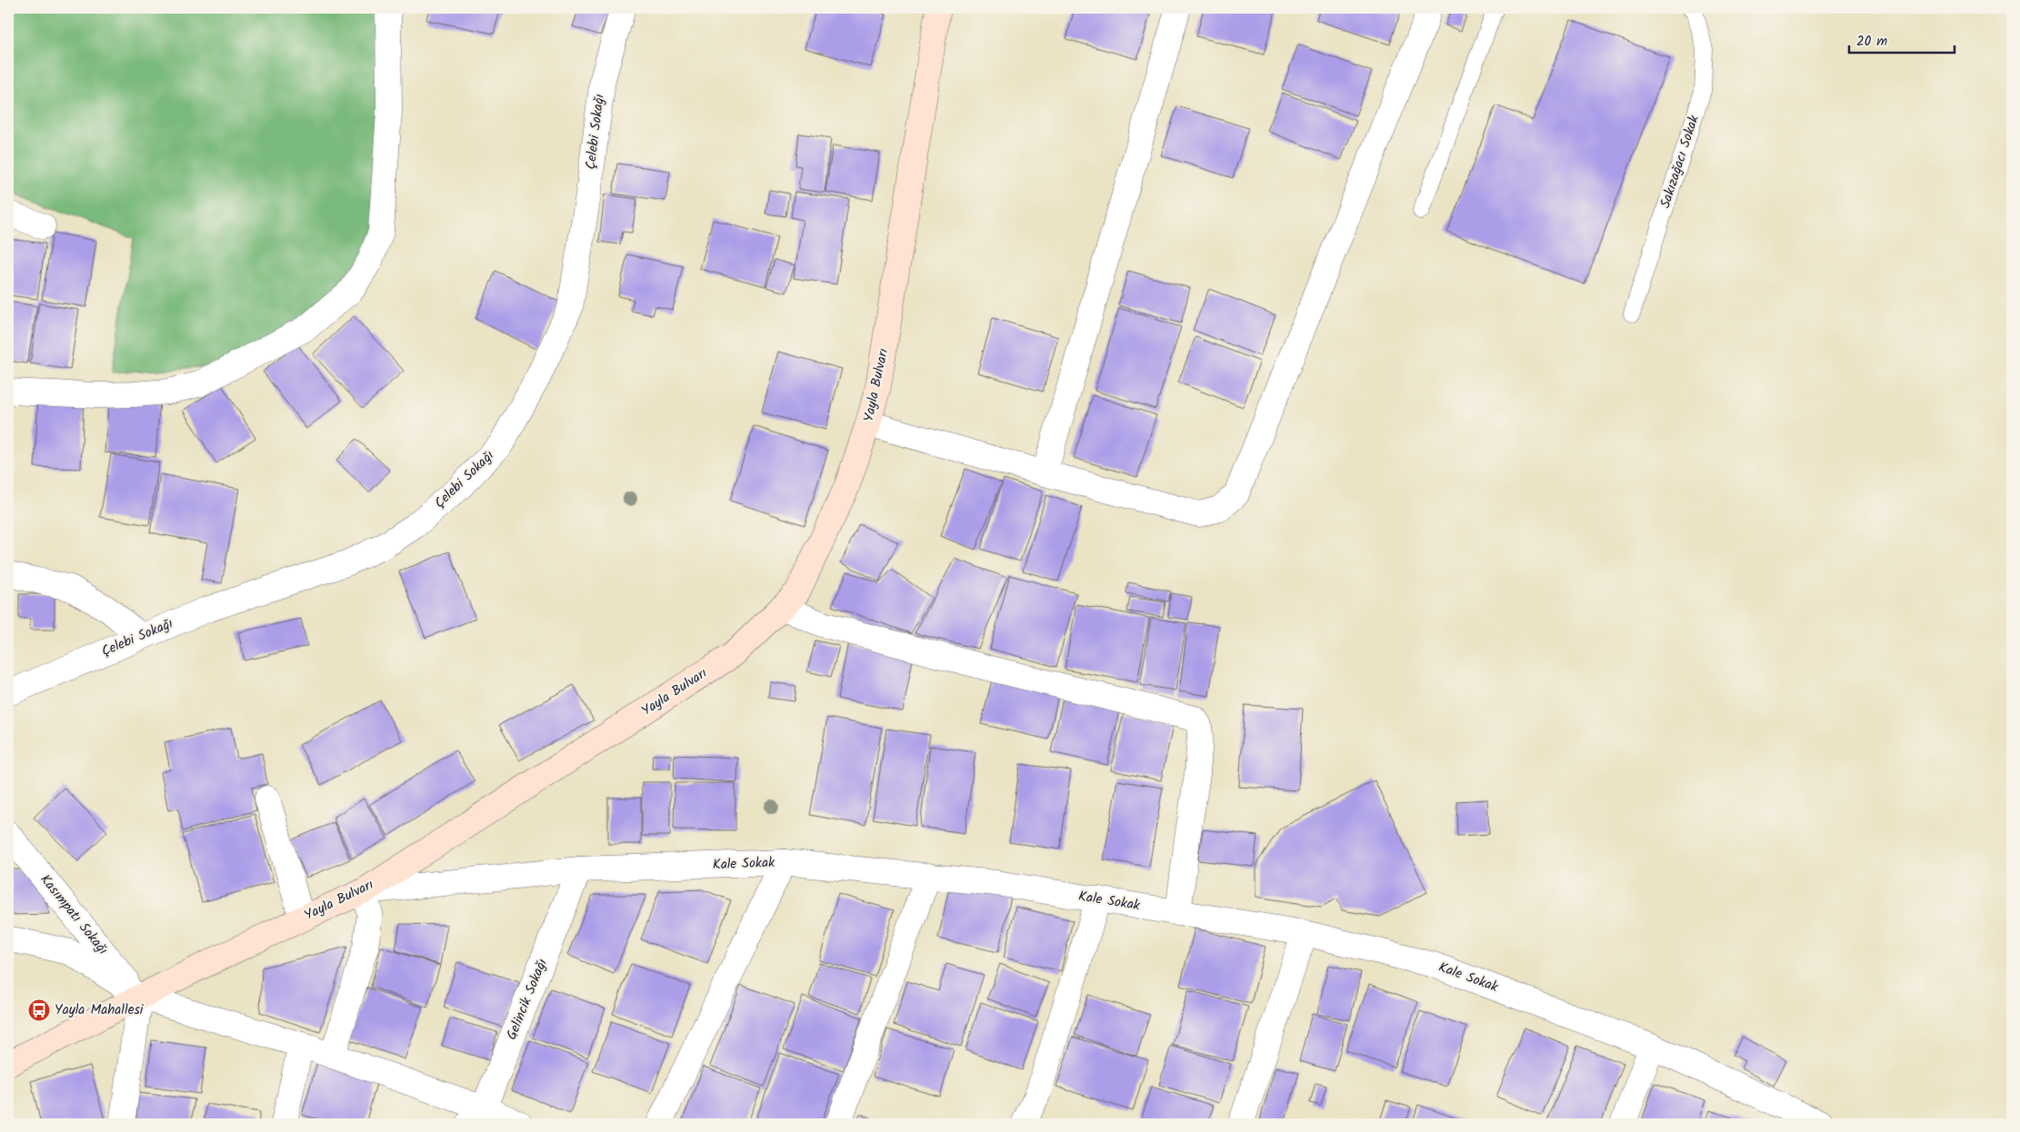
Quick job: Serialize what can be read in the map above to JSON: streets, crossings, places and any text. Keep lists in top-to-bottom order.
{
  "streets": {
    "main road": ["Yayla Bulvarı"],
    "street": [
      "Çelebi Sokağı",
      "Kale Sokak",
      "Kasımpatı Sokağı",
      "Gelincik Sokağı"
    ],
    "lane": ["Sakızağacı Sokak"]
  },
  "crossings": [
    ["Yayla Bulvarı", "Kale Sokak"],
    ["Yayla Bulvarı", "Kasımpatı Sokağı"],
    ["Kale Sokak", "Gelincik Sokağı"]
  ],
  "places": {
    "bus stop": ["Yayla Mahallesi"]
  },
  "scale_bar": "20 m"
}
